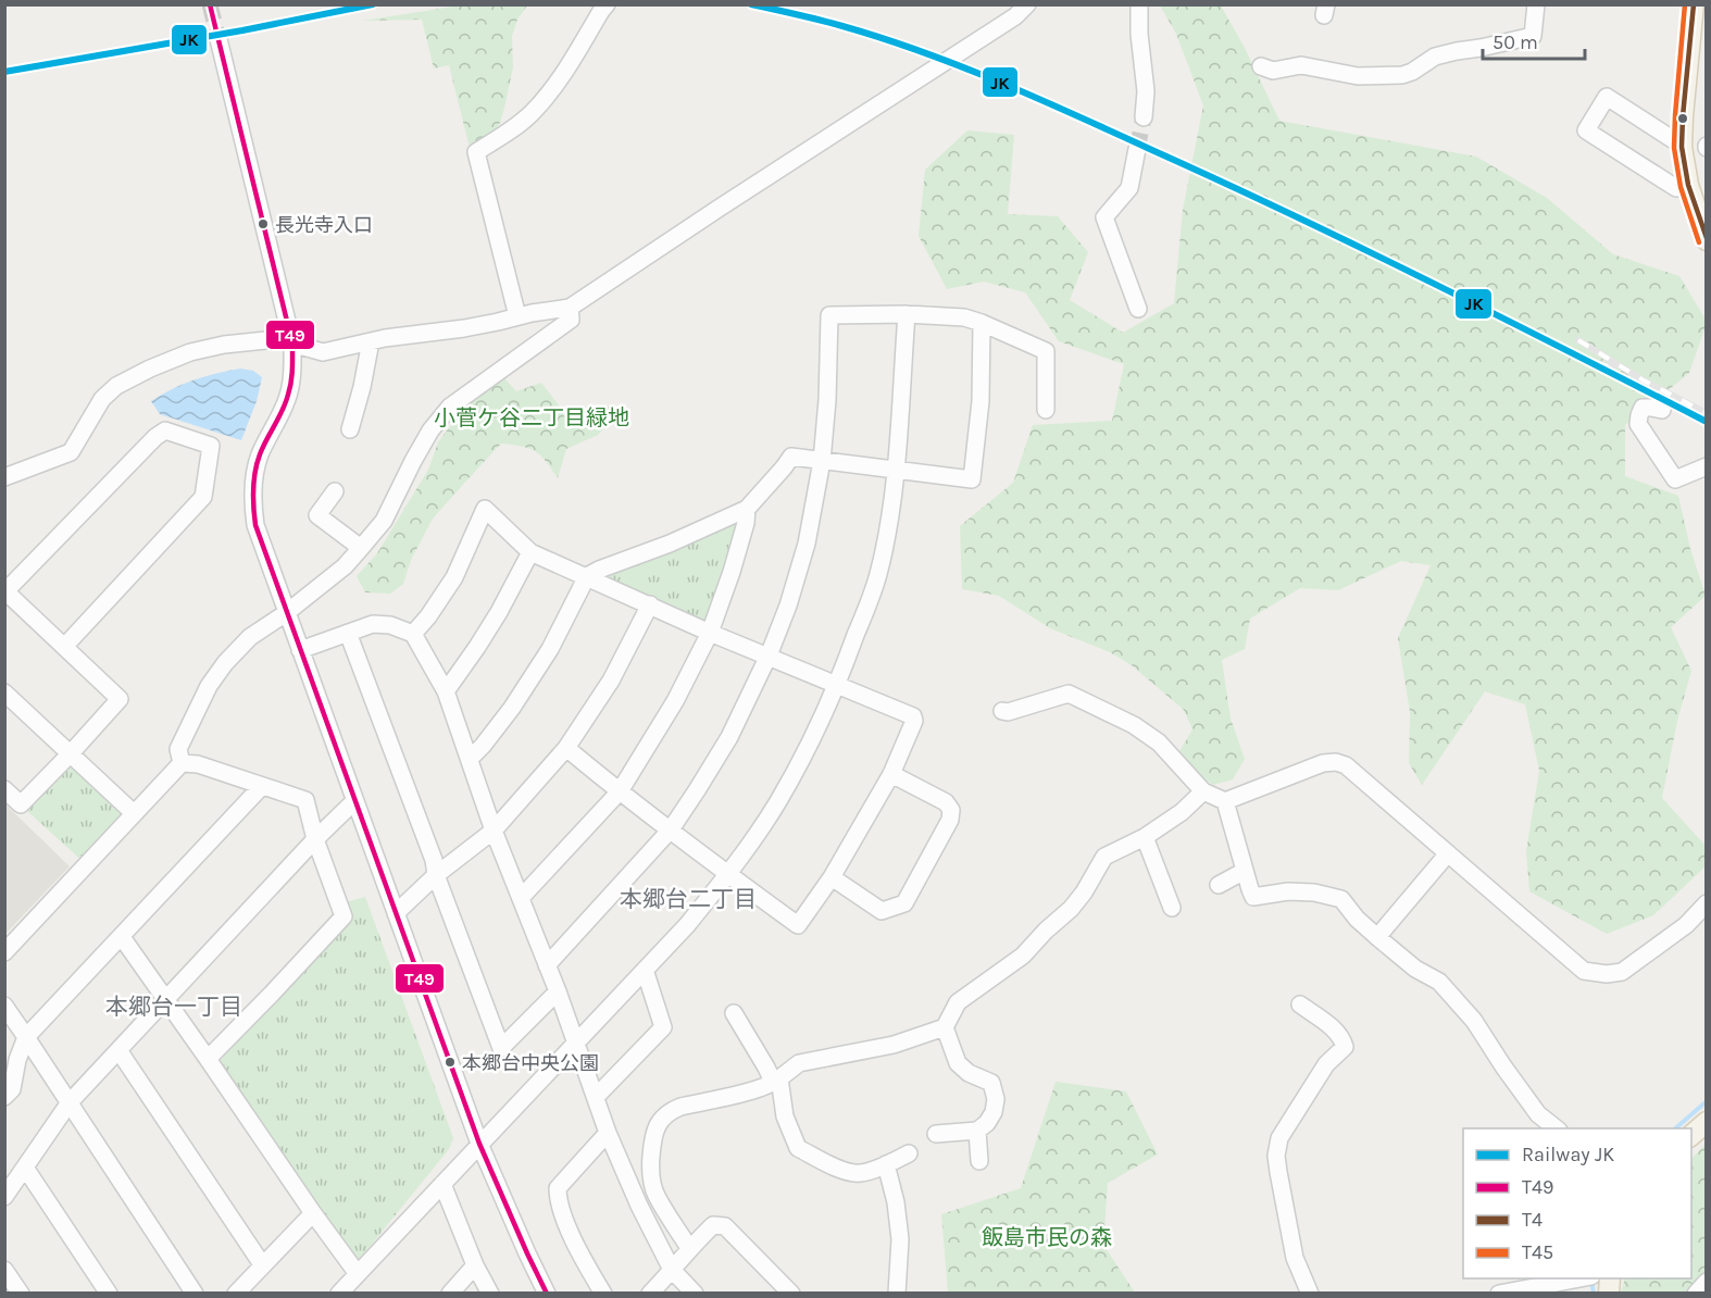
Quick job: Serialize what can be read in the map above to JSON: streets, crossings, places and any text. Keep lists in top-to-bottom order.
{
  "districts": ["本郷台二丁目", "本郷台一丁目"],
  "parks": ["小菅ケ谷二丁目緑地", "飯島市民の森"],
  "places": ["長光寺入口", "本郷台中央公園"],
  "lines": [
    "rail line JK",
    "transit line T49",
    "transit line T4",
    "transit line T45"
  ],
  "legend": [
    "Railway JK",
    "T49",
    "T4",
    "T45"
  ],
  "scale_bar": "50 m"
}
